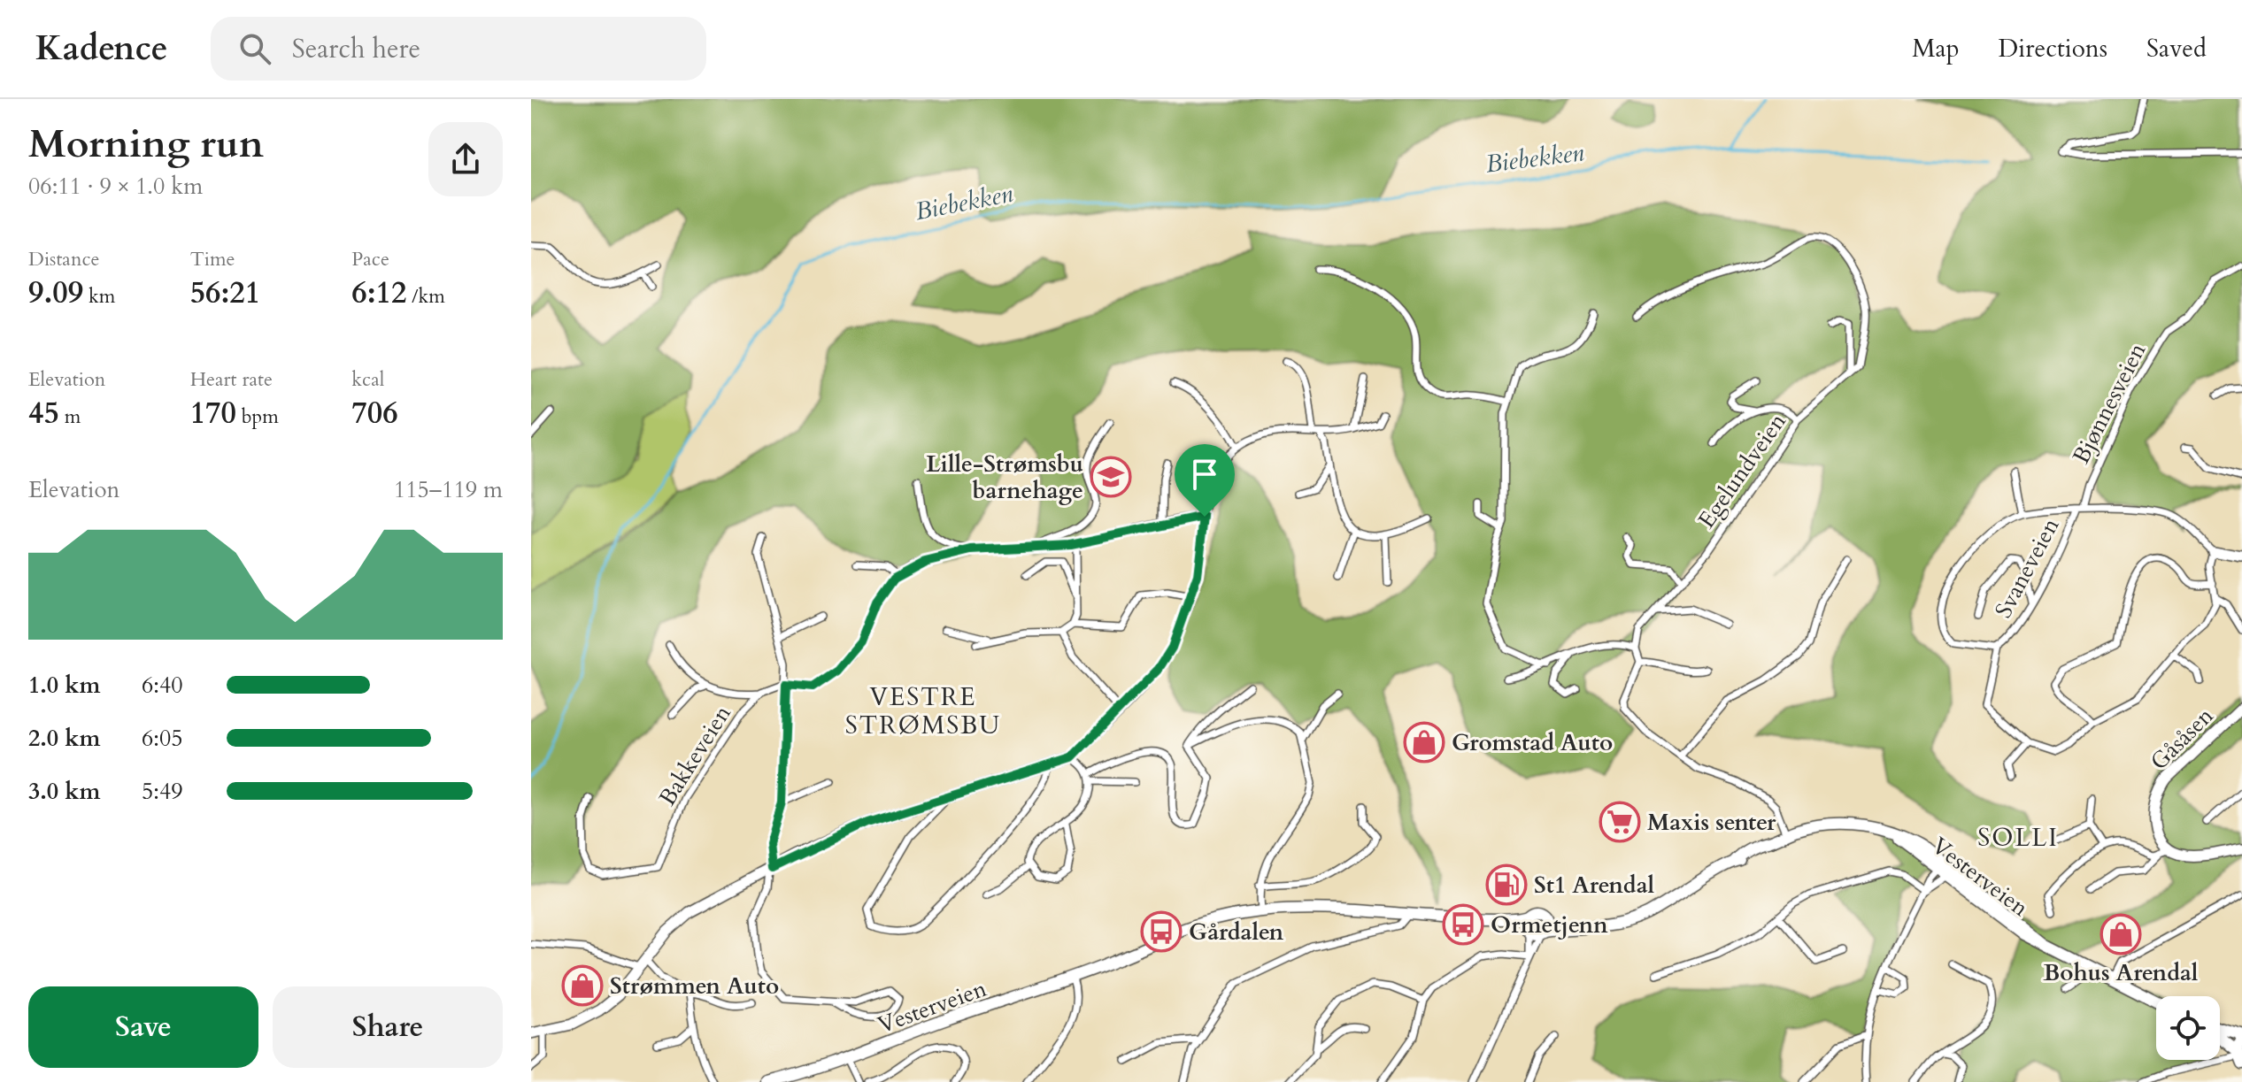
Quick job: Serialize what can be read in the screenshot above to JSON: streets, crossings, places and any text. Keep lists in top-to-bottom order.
{
  "streets": {
    "main road": ["Gåsåsen", "Vesterveien"],
    "street": [
      "Bjønnesveien",
      "Egelundveien",
      "Svaneveien",
      "Bakkeveien"
    ]
  },
  "crossings": [
    ["Bjønnesveien", "Svaneveien"]
  ],
  "districts": ["VESTRE STRØMSBU", "SOLLI"],
  "water": ["Biebekken"],
  "places": {
    "school or university": ["Lille-Strømsbu barnehage"],
    "shop": ["Gromstad Auto", "Bohus Arendal", "Strømmen Auto"],
    "supermarket": ["Maxis senter"],
    "fuel station": ["St1 Arendal"],
    "bus stop": ["Ormetjenn", "Gårdalen"]
  },
  "page": {
    "header": "Kadence",
    "search": "Search here",
    "nav": ["Map", "Directions", "Saved"],
    "heading": ["Morning run", "06:11 · 9 × 1.0 km"],
    "stats": [
      ["Distance", "9.09 km"],
      ["Time", "56:21"],
      ["Pace", "6:12 /km"],
      ["Elevation", "45 m"],
      ["Heart rate", "170 bpm"],
      ["kcal", "706"]
    ],
    "chart": ["Elevation", "115–119 m"],
    "list": [
      {
        "name": "1.0 km",
        "note": "6:40"
      },
      {
        "name": "2.0 km",
        "note": "6:05"
      },
      {
        "name": "3.0 km",
        "note": "5:49"
      }
    ],
    "buttons": ["Save", "Share"]
  }
}
